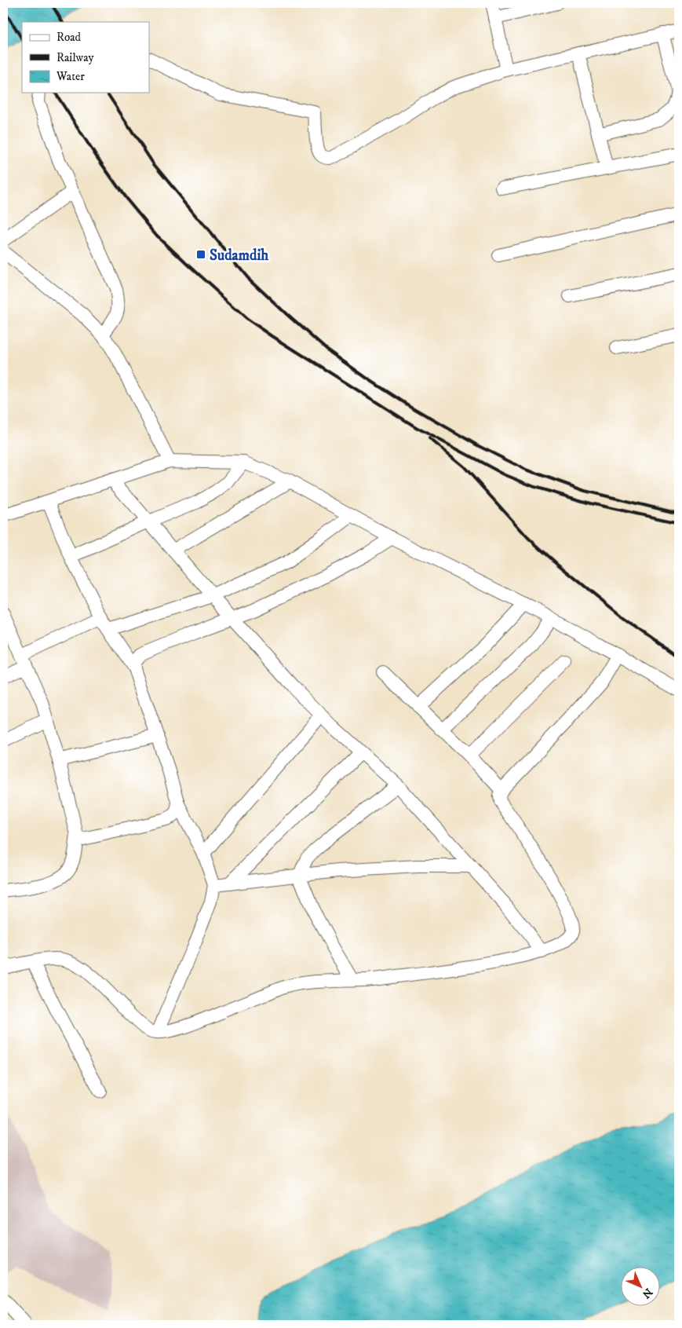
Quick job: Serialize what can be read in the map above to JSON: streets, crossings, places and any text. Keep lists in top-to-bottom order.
{
  "places": {
    "transit": ["Sudamdih"]
  },
  "legend": ["Road", "Railway", "Water"],
  "north": "bottom right"
}
